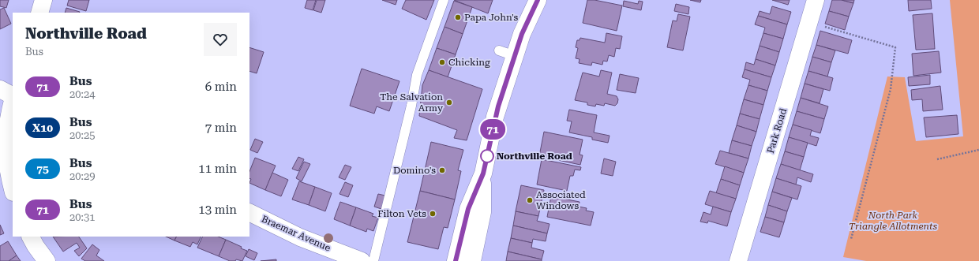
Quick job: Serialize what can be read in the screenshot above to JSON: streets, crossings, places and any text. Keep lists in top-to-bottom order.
{
  "streets": {
    "street": ["Park Road", "Braemar Avenue"]
  },
  "parks": ["North Park Triangle Allotments"],
  "places": [
    "Papa John's",
    "Chicking",
    "The Salvation Army",
    "Northville Road",
    "Domino's",
    "Associated Windows",
    "Filton Vets"
  ],
  "lines": ["bus line 71"],
  "page": {
    "on_map": "71",
    "heading": ["Northville Road", "Bus"],
    "list": [
      {
        "mark": "71",
        "name": "Bus",
        "note": "20:24",
        "value": "6 min"
      },
      {
        "mark": "X10",
        "name": "Bus",
        "note": "20:25",
        "value": "7 min"
      },
      {
        "mark": "75",
        "name": "Bus",
        "note": "20:29",
        "value": "11 min"
      },
      {
        "mark": "71",
        "name": "Bus",
        "note": "20:31",
        "value": "13 min"
      }
    ]
  }
}
